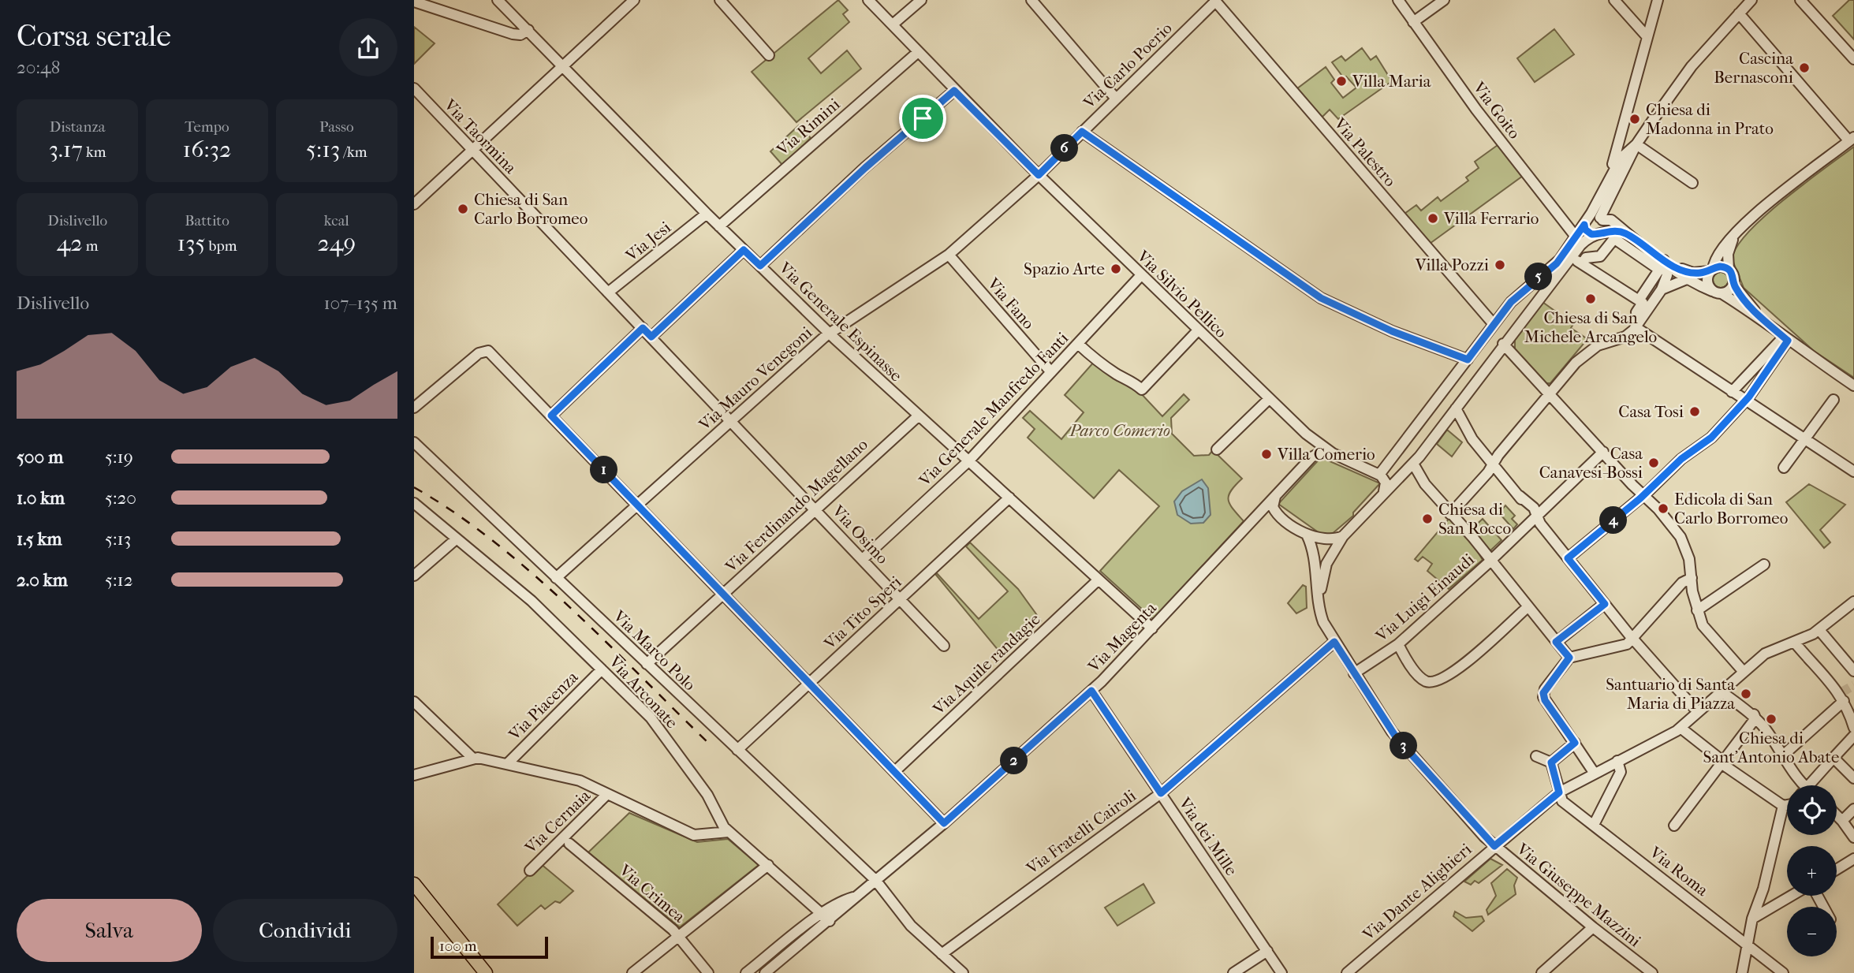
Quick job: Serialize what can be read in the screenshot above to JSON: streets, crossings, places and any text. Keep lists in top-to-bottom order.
{
  "streets": {
    "street": [
      "Via Carlo Poerio",
      "Via Goito",
      "Via Rimini",
      "Via Taormina",
      "Via Palestro",
      "Via Jesi",
      "Via Silvio Pellico",
      "Via Fano",
      "Via Generale Espinasse",
      "Via Mauro Venegoni",
      "Via Generale Manfredo Fanti",
      "Via Ferdinando Magellano",
      "Via Osimo",
      "Via Luigi Einaudi",
      "Via Tito Speri",
      "Via Magenta",
      "Via Marco Polo",
      "Via Aquile randagie",
      "Via Arconate",
      "Via Piacenza",
      "Via Cernaia",
      "Via Fratelli Cairoli",
      "Via dei Mille",
      "Via Roma",
      "Via Dante Alighieri",
      "Via Crimea",
      "Via Giuseppe Mazzini"
    ]
  },
  "crossings": [
    ["Via Carlo Poerio", "Via Palestro"],
    ["Via Carlo Poerio", "Via Silvio Pellico"],
    ["Via Carlo Poerio", "Via Mauro Venegoni"],
    ["Via Rimini", "Via Silvio Pellico"],
    ["Via Rimini", "Via Generale Espinasse"],
    ["Via Taormina", "Via Jesi"],
    ["Via Taormina", "Via Mauro Venegoni"],
    ["Via Taormina", "Via Osimo"],
    ["Via Jesi", "Via Generale Espinasse"],
    ["Via Silvio Pellico", "Via Mauro Venegoni"],
    ["Via Silvio Pellico", "Via Generale Manfredo Fanti"],
    ["Via Silvio Pellico", "Via Magenta"],
    ["Via Silvio Pellico", "Via Giuseppe Mazzini"],
    ["Via Fano", "Via Mauro Venegoni"],
    ["Via Fano", "Via Generale Manfredo Fanti"],
    ["Via Generale Espinasse", "Via Mauro Venegoni"],
    ["Via Generale Espinasse", "Via Generale Manfredo Fanti"],
    ["Via Generale Espinasse", "Via Ferdinando Magellano"],
    ["Via Generale Espinasse", "Via Tito Speri"],
    ["Via Generale Espinasse", "Via Magenta"],
    ["Via Generale Espinasse", "Via Aquile randagie"],
    ["Via Mauro Venegoni", "Via Osimo"],
    ["Via Mauro Venegoni", "Via Marco Polo"],
    ["Via Generale Manfredo Fanti", "Via Osimo"],
    ["Via Ferdinando Magellano", "Via Osimo"],
    ["Via Ferdinando Magellano", "Via Marco Polo"],
    ["Via Osimo", "Via Tito Speri"],
    ["Via Luigi Einaudi", "Via Giuseppe Mazzini"],
    ["Via Tito Speri", "Via Marco Polo"],
    ["Via Magenta", "Via Marco Polo"],
    ["Via Magenta", "Via Arconate"],
    ["Via Magenta", "Via dei Mille"],
    ["Via Magenta", "Via Giuseppe Mazzini"],
    ["Via Marco Polo", "Via Fratelli Cairoli"],
    ["Via Arconate", "Via Piacenza"],
    ["Via Fratelli Cairoli", "Via dei Mille"],
    ["Via Fratelli Cairoli", "Via Giuseppe Mazzini"],
    ["Via Roma", "Via Dante Alighieri"],
    ["Via Dante Alighieri", "Via Giuseppe Mazzini"]
  ],
  "parks": ["Parco Comerio"],
  "places": [
    "Cascina Bernasconi",
    "Villa Maria",
    "Chiesa di Madonna in Prato",
    "Chiesa di San Carlo Borromeo",
    "Villa Ferrario",
    "Villa Pozzi",
    "Spazio Arte",
    "Chiesa di San Michele Arcangelo",
    "Casa Tosi",
    "Villa Comerio",
    "Casa Canavesi-Bossi",
    "Edicola di San Carlo Borromeo",
    "Chiesa di San Rocco",
    "Santuario di Santa Maria di Piazza",
    "Chiesa di Sant'Antonio Abate"
  ],
  "scale_bar": "100 m",
  "page": {
    "heading": ["Corsa serale", "20:48"],
    "stats": [
      ["Distanza", "3.17 km"],
      ["Tempo", "16:32"],
      ["Passo", "5:13 /km"],
      ["Dislivello", "42 m"],
      ["Battito", "135 bpm"],
      ["kcal", "249"]
    ],
    "pins": [
      "6",
      "5",
      "1",
      "4",
      "3",
      "2"
    ],
    "chart": ["Dislivello", "107–135 m"],
    "list": [
      {
        "name": "500 m",
        "note": "5:19"
      },
      {
        "name": "1.0 km",
        "note": "5:20"
      },
      {
        "name": "1.5 km",
        "note": "5:13"
      },
      {
        "name": "2.0 km",
        "note": "5:12"
      }
    ],
    "map_buttons": ["+", "−"],
    "buttons": ["Salva", "Condividi"],
    "scale": "100 m"
  }
}
